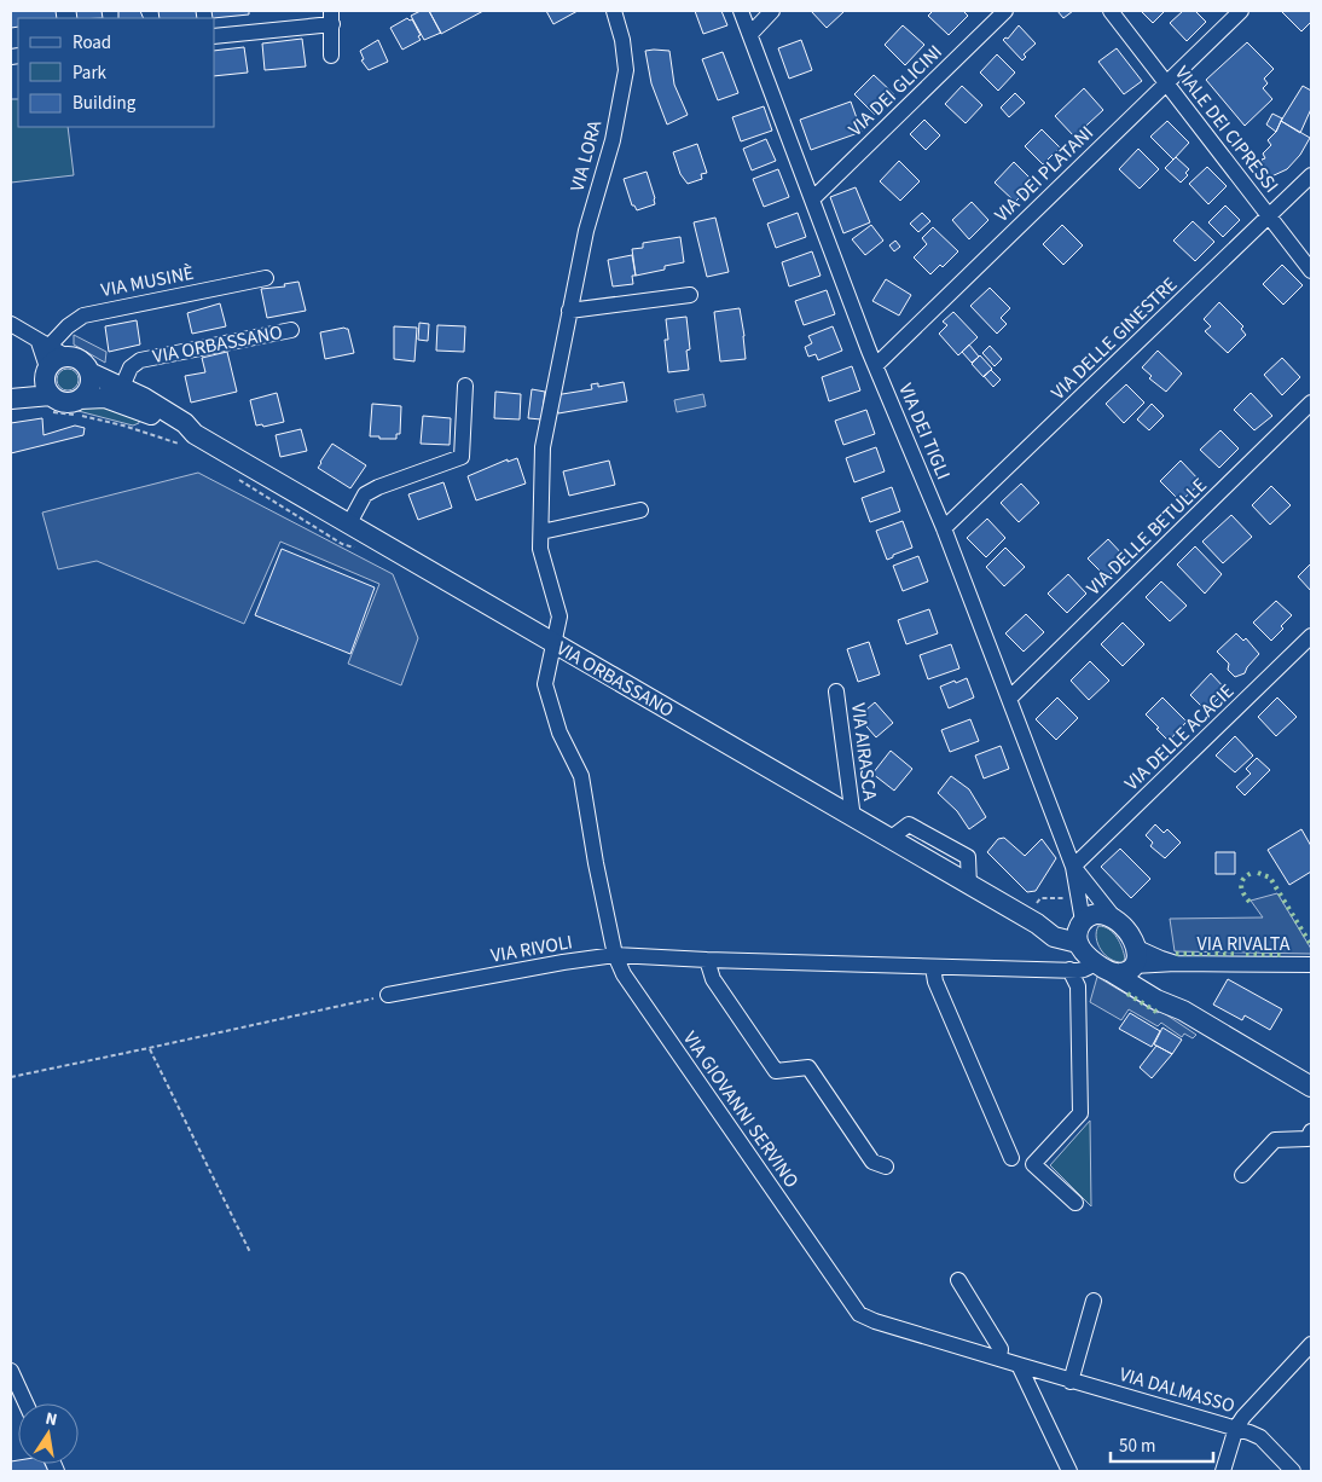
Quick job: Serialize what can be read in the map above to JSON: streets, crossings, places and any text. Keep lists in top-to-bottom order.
{
  "streets": {
    "main road": ["VIA ORBASSANO"],
    "street": [
      "VIA DEI GLICINI",
      "VIALE DEI CIPRESSI",
      "VIA LORA",
      "VIA DEI PLATANI",
      "VIA MUSINÈ",
      "VIA DELLE GINESTRE",
      "VIA DEI TIGLI",
      "VIA DELLE BETULLE",
      "VIA DELLE ACACIE",
      "VIA AIRASCA",
      "VIA RIVALTA",
      "VIA RIVOLI",
      "VIA GIOVANNI SERVINO",
      "VIA DALMASSO"
    ]
  },
  "crossings": [
    ["VIA DEI GLICINI", "VIA DEI TIGLI"],
    ["VIALE DEI CIPRESSI", "VIA DEI PLATANI"],
    ["VIALE DEI CIPRESSI", "VIA DELLE GINESTRE"],
    ["VIA LORA", "VIA ORBASSANO"],
    ["VIA LORA", "VIA GIOVANNI SERVINO"],
    ["VIA DEI PLATANI", "VIA DEI TIGLI"],
    ["VIA DELLE GINESTRE", "VIA DEI TIGLI"],
    ["VIA ORBASSANO", "VIA DEI TIGLI"],
    ["VIA ORBASSANO", "VIA AIRASCA"],
    ["VIA ORBASSANO", "VIA RIVALTA"],
    ["VIA ORBASSANO", "VIA RIVOLI"],
    ["VIA ORBASSANO", "VIA GIOVANNI SERVINO"],
    ["VIA DEI TIGLI", "VIA DELLE BETULLE"],
    ["VIA DEI TIGLI", "VIA DELLE ACACIE"],
    ["VIA DEI TIGLI", "VIA RIVALTA"],
    ["VIA DEI TIGLI", "VIA RIVOLI"],
    ["VIA RIVALTA", "VIA RIVOLI"],
    ["VIA RIVOLI", "VIA GIOVANNI SERVINO"],
    ["VIA GIOVANNI SERVINO", "VIA DALMASSO"]
  ],
  "legend": ["Road", "Park", "Building"],
  "scale_bar": "50 m",
  "north": "top"
}
